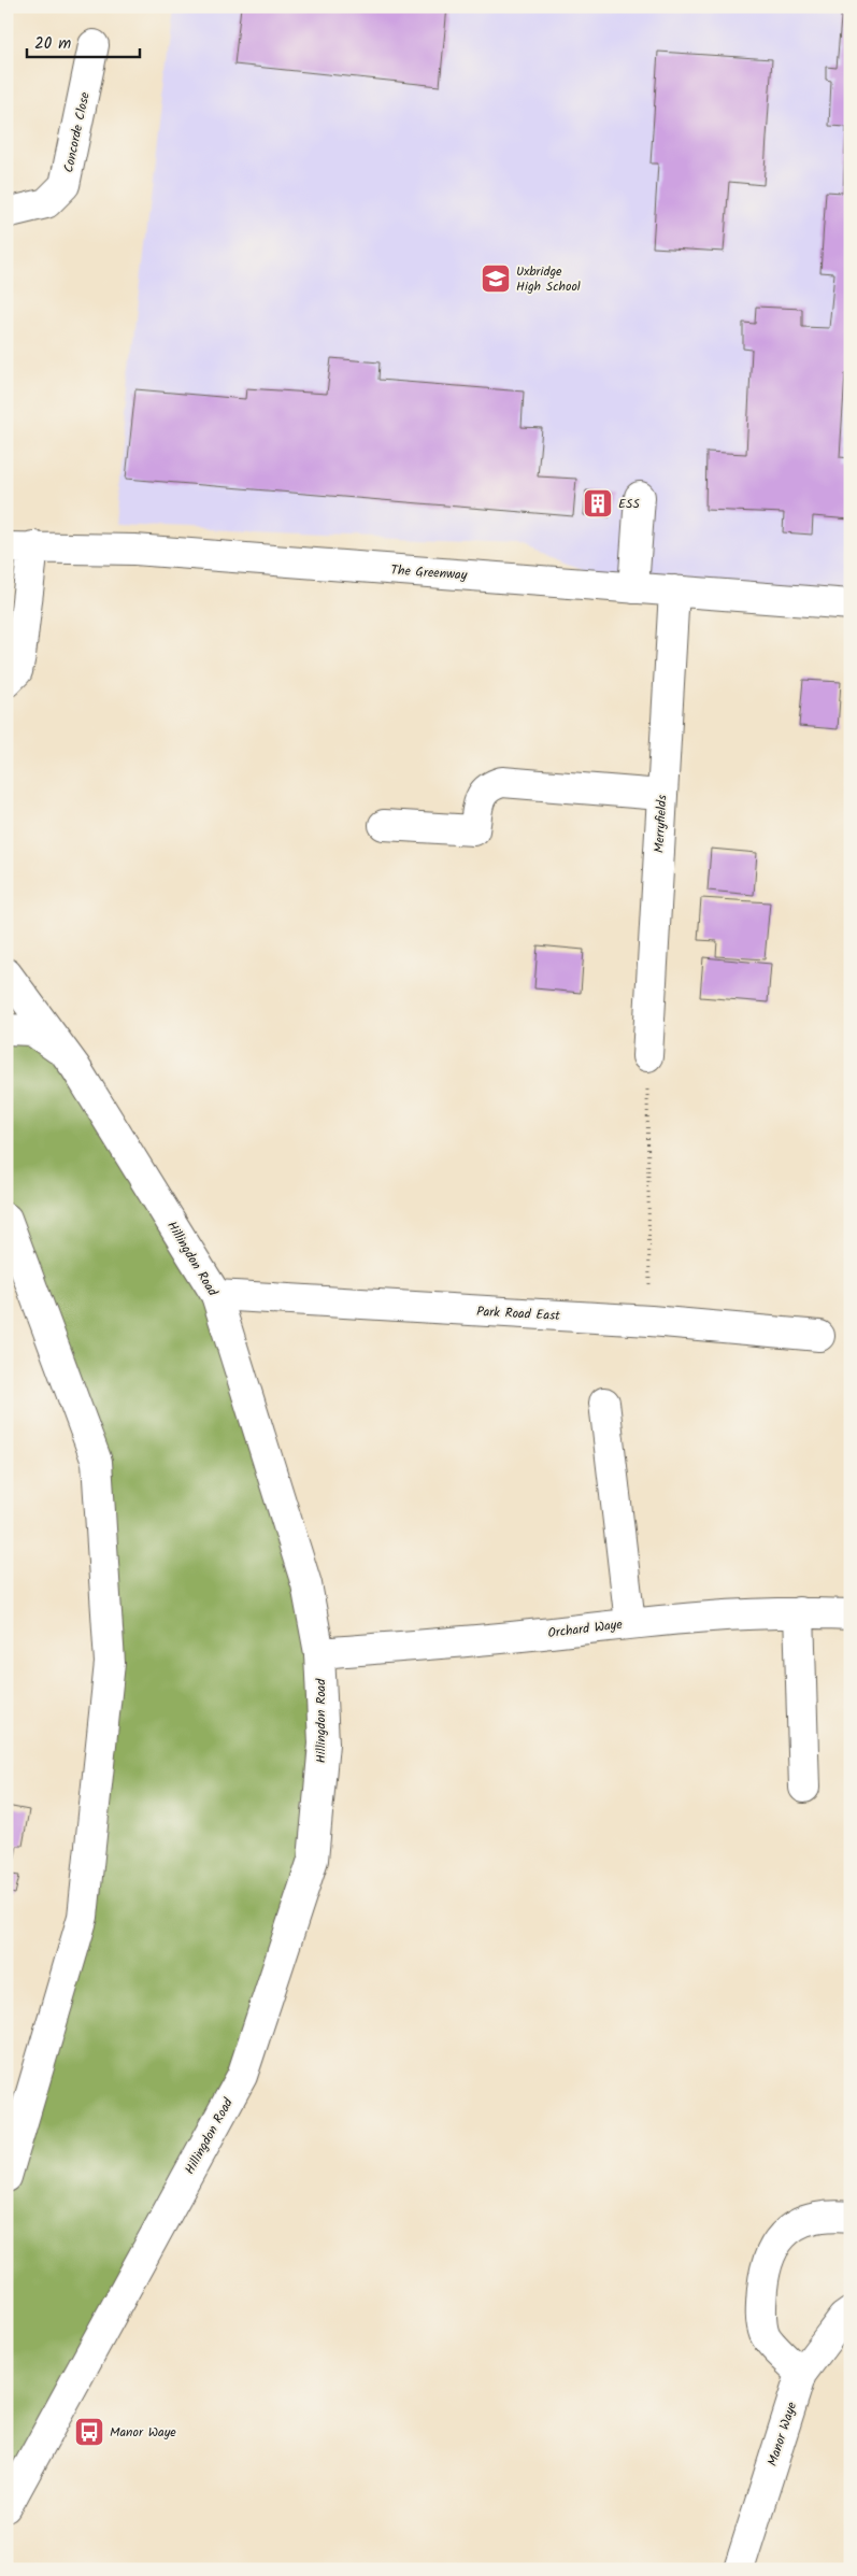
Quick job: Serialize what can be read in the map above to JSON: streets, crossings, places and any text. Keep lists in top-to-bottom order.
{
  "streets": {
    "street": [
      "Concorde Close",
      "The Greenway",
      "Merryfields",
      "Hillingdon Road",
      "Park Road East",
      "Orchard Waye",
      "Manor Waye"
    ]
  },
  "crossings": [
    ["The Greenway", "Merryfields"],
    ["Hillingdon Road", "Park Road East"],
    ["Hillingdon Road", "Orchard Waye"]
  ],
  "places": {
    "school or university": ["Uxbridge High School"],
    "building": ["ESS"],
    "bus stop": ["Manor Waye"]
  },
  "scale_bar": "20 m"
}
